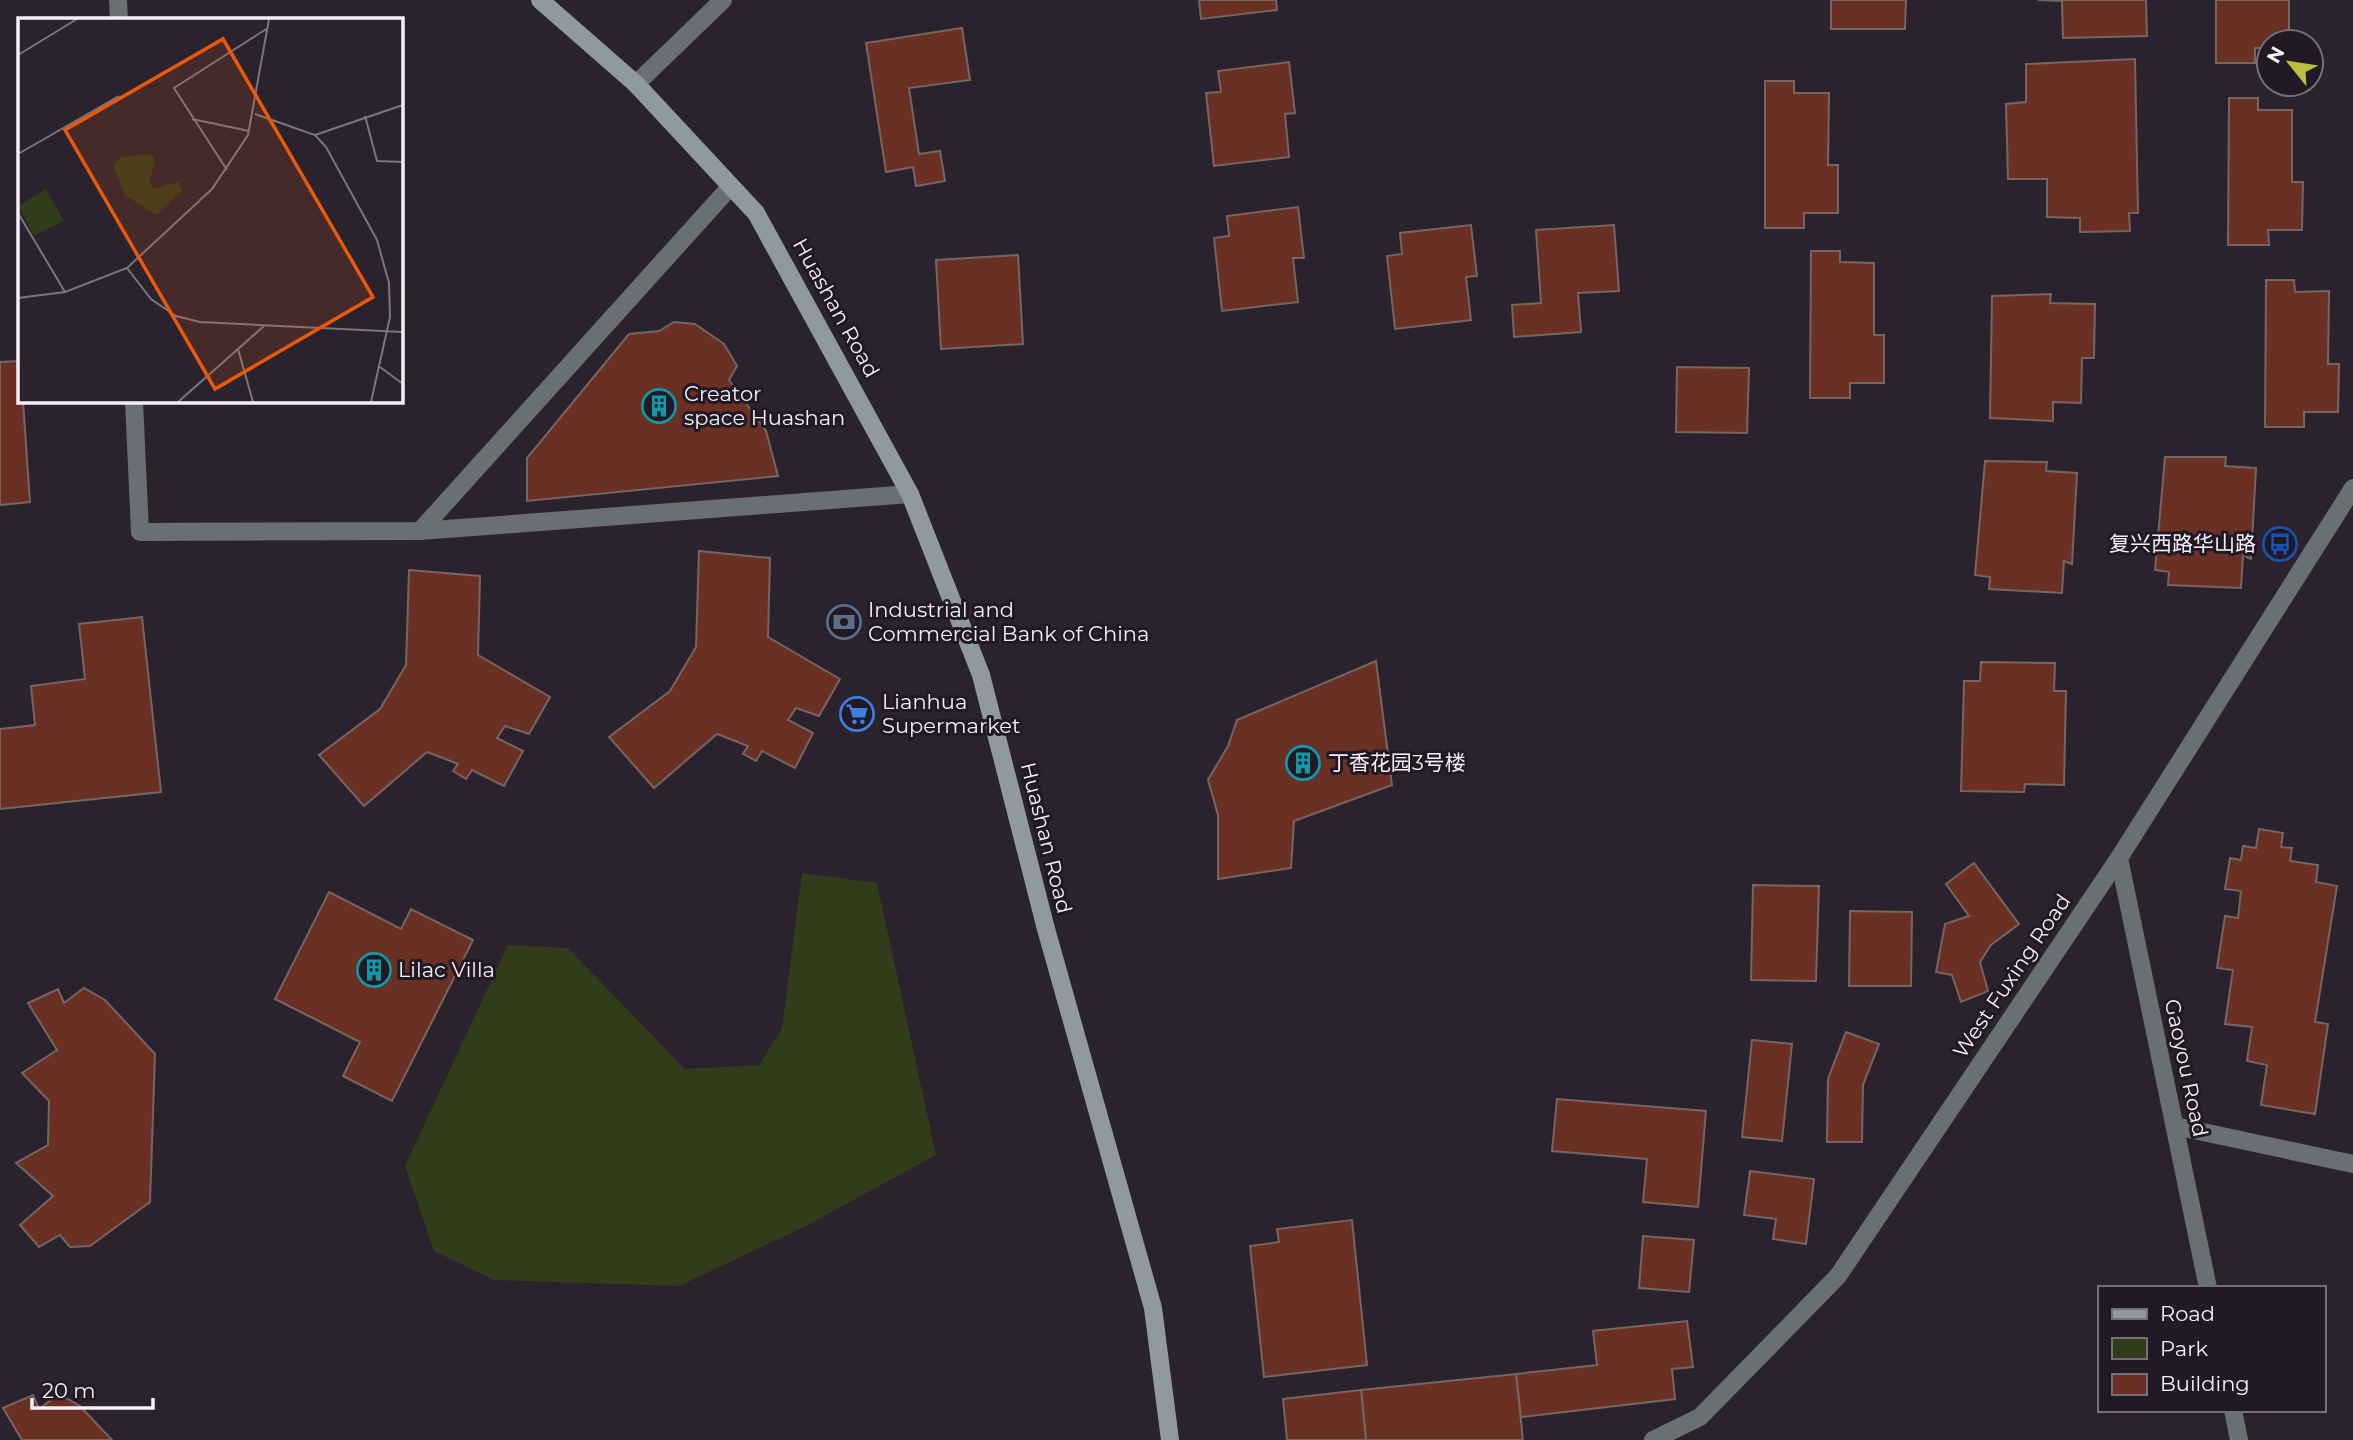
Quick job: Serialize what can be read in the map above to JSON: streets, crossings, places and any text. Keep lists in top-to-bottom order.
{
  "streets": {
    "main road": ["Huashan Road"],
    "street": ["West Fuxing Road", "Gaoyou Road"]
  },
  "crossings": [
    ["West Fuxing Road", "Gaoyou Road"]
  ],
  "places": {
    "building": ["Creator space Huashan", "丁香花园3号楼", "Lilac Villa"],
    "bus stop": ["复兴西路华山路"],
    "bank": ["Industrial and Commercial Bank of China"],
    "supermarket": ["Lianhua Supermarket"]
  },
  "legend": ["Road", "Park", "Building"],
  "scale_bar": "20 m",
  "north": "top left"
}
